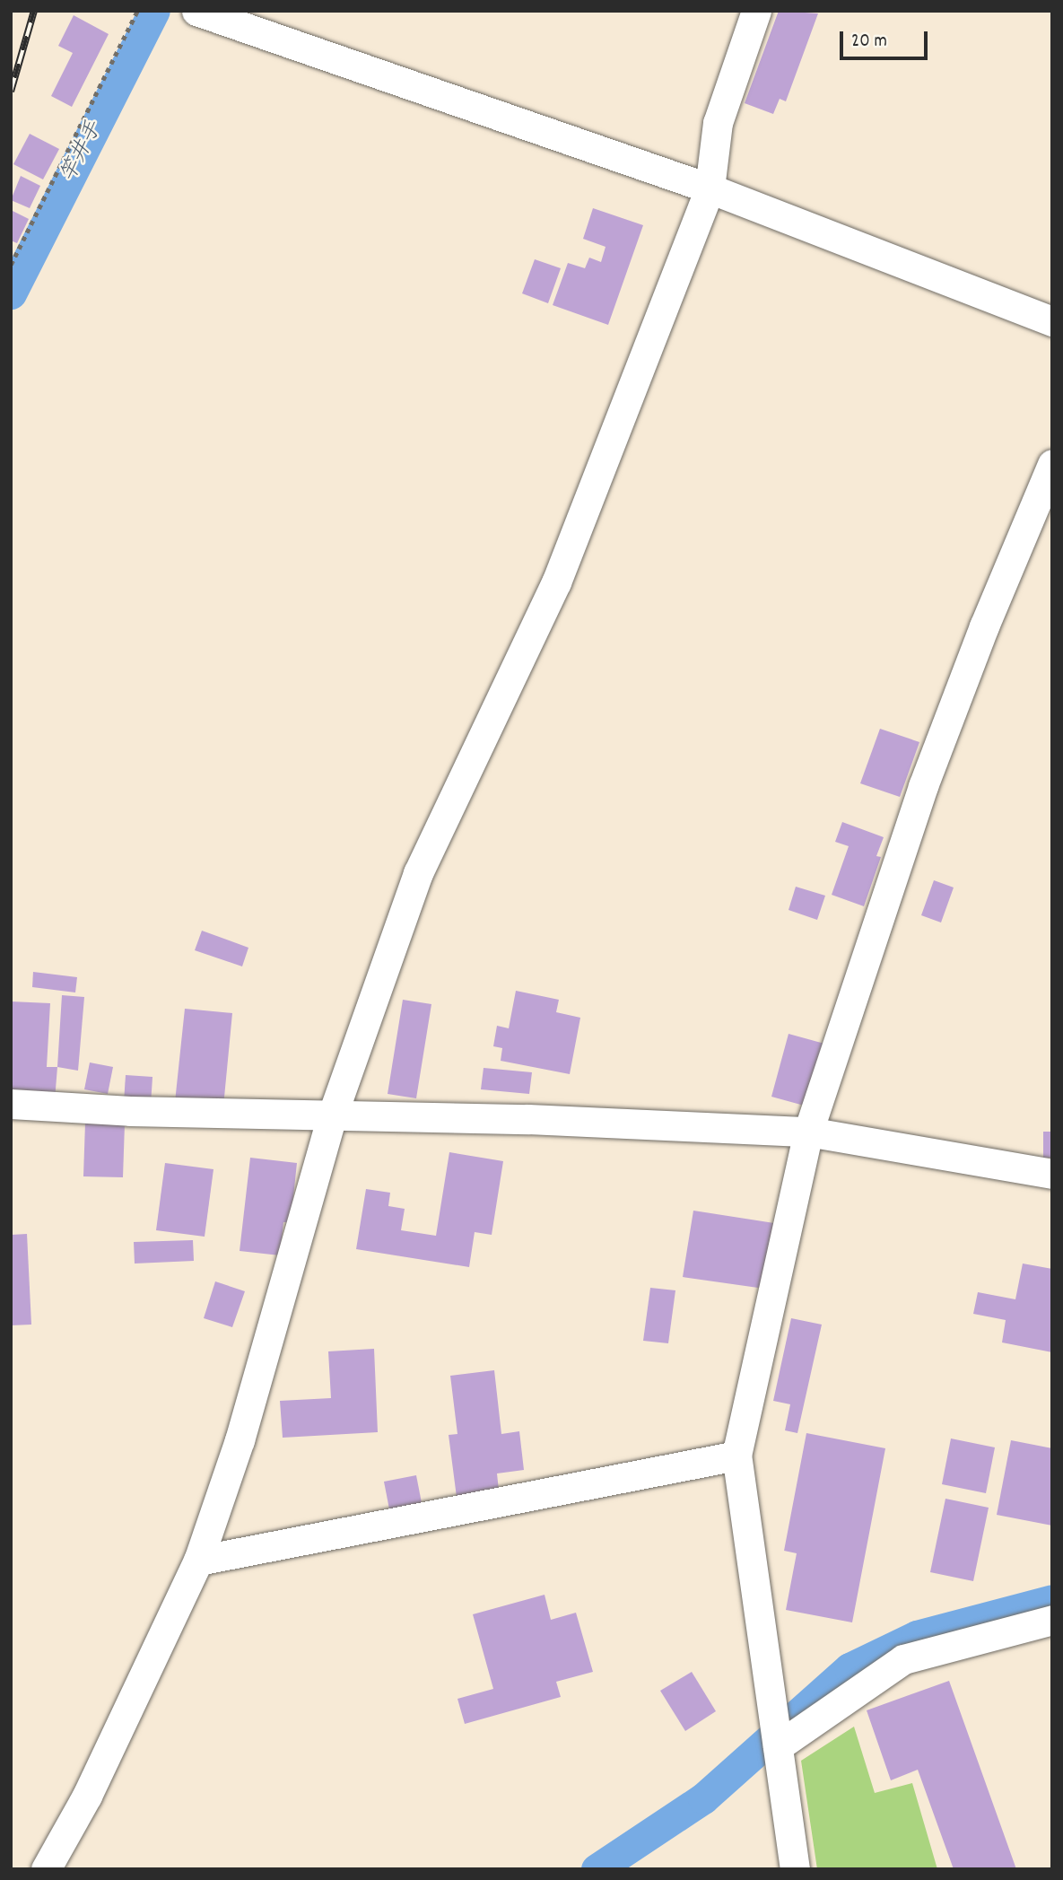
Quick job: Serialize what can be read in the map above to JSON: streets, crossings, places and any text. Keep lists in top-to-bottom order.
{
  "water": ["竿井手"],
  "scale_bar": "20 m"
}
